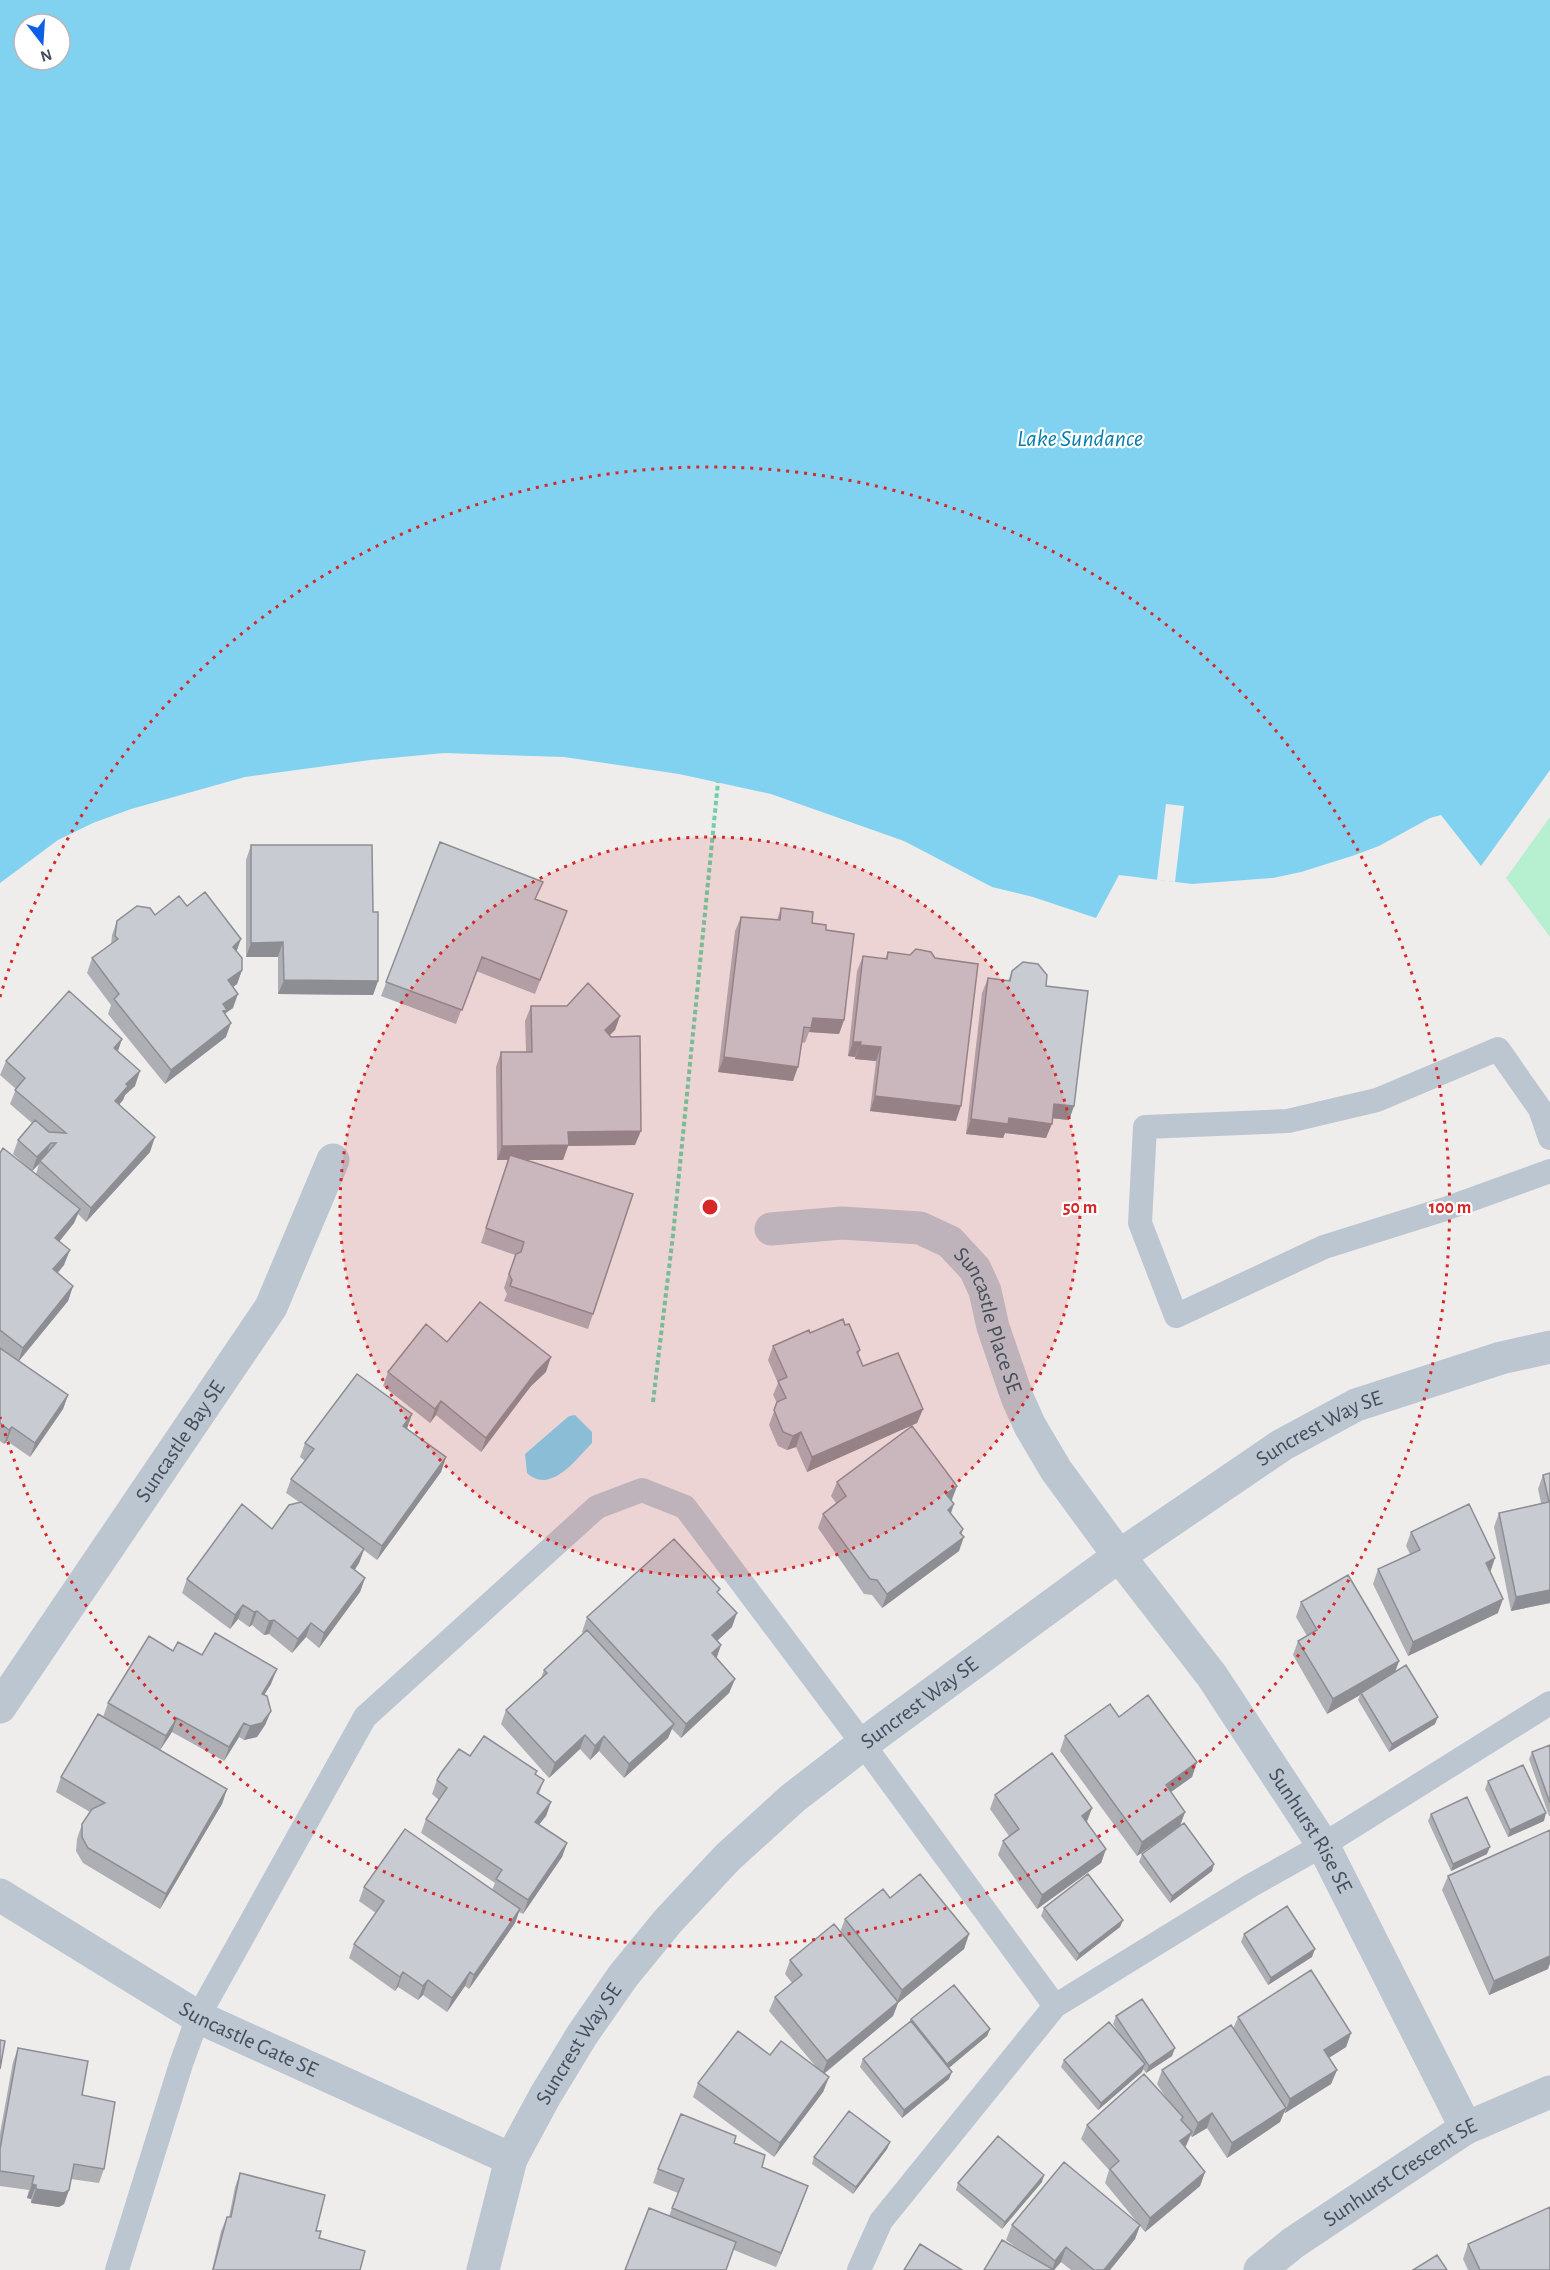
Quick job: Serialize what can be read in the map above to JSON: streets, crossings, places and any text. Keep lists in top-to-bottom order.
{
  "streets": {
    "street": [
      "Suncastle Place SE",
      "Suncrest Way SE",
      "Suncastle Bay SE",
      "Sunhurst Rise SE",
      "Suncastle Gate SE",
      "Sunhurst Crescent SE"
    ]
  },
  "crossings": [
    ["Suncastle Place SE", "Suncrest Way SE"],
    ["Suncastle Place SE", "Sunhurst Rise SE"],
    ["Suncrest Way SE", "Sunhurst Rise SE"],
    ["Suncrest Way SE", "Suncastle Gate SE"],
    ["Sunhurst Rise SE", "Sunhurst Crescent SE"]
  ],
  "water": ["Lake Sundance"],
  "north": "bottom",
  "rings": ["50 m", "100 m"]
}
